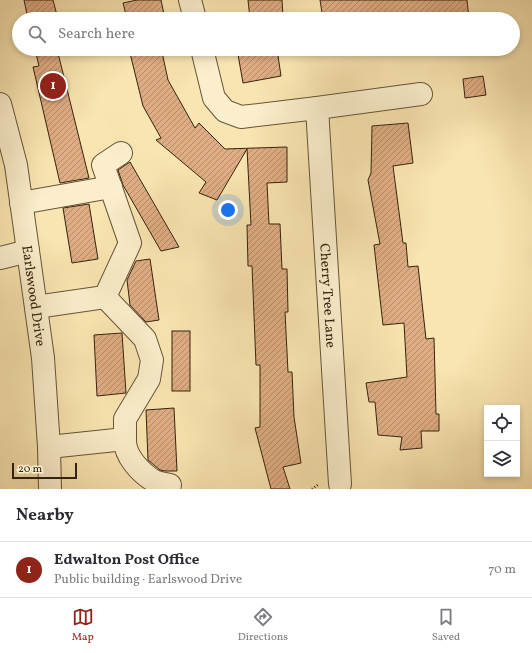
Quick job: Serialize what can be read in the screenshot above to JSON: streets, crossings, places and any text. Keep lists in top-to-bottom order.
{
  "streets": {
    "street": ["Earlswood Drive", "Cherry Tree Lane"]
  },
  "scale_bar": "20 m",
  "page": {
    "search": "Search here",
    "pins": "1",
    "scale": "20 m",
    "heading": "Nearby",
    "list": [
      {
        "mark": "1",
        "name": "Edwalton Post Office",
        "note": "Public building · Earlswood Drive",
        "value": "70 m"
      }
    ],
    "nav": ["Map", "Directions", "Saved"]
  }
}
